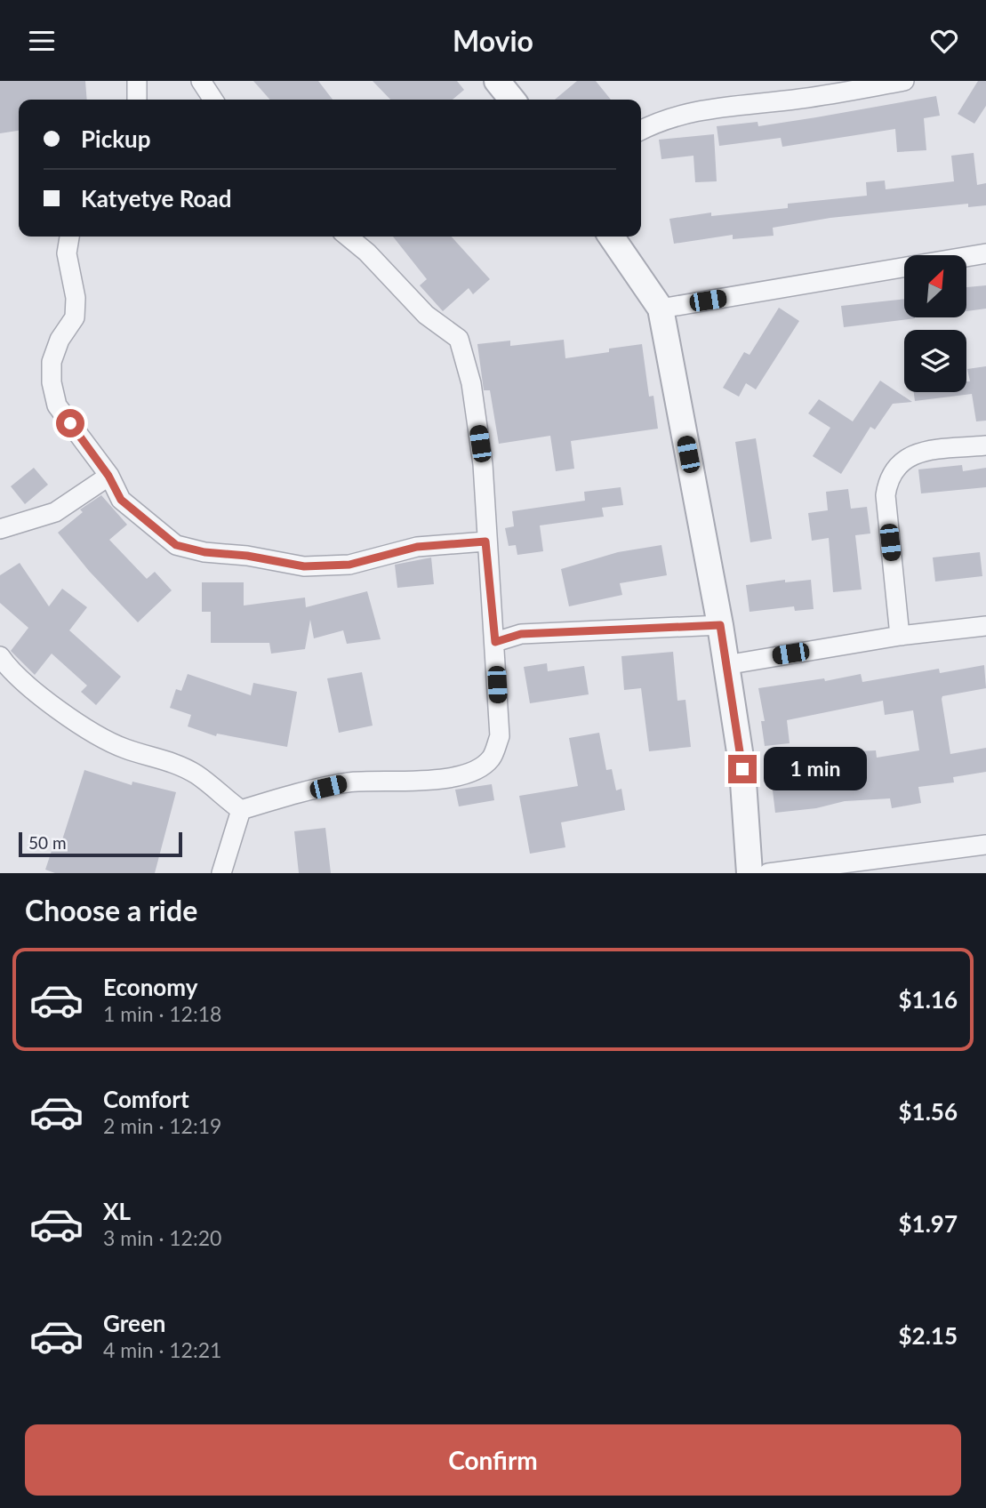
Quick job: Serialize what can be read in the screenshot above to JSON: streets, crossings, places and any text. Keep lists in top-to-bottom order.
{
  "scale_bar": "50 m",
  "north": "top right",
  "page": {
    "header": "Movio",
    "banner": ["Pickup", "Katyetye Road"],
    "bubble": "1 min",
    "scale": "50 m",
    "heading": "Choose a ride",
    "list": [
      {
        "name": "Economy",
        "note": "1 min · 12:18",
        "value": "$1.16"
      },
      {
        "name": "Comfort",
        "note": "2 min · 12:19",
        "value": "$1.56"
      },
      {
        "name": "XL",
        "note": "3 min · 12:20",
        "value": "$1.97"
      },
      {
        "name": "Green",
        "note": "4 min · 12:21",
        "value": "$2.15"
      }
    ],
    "buttons": "Confirm"
  }
}
